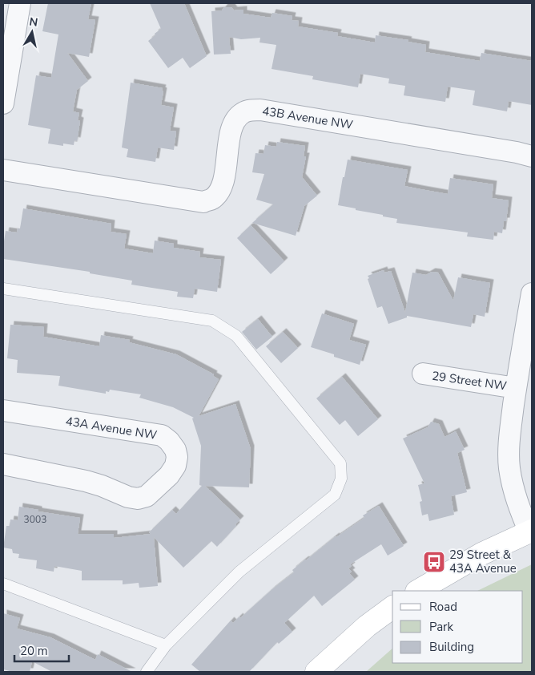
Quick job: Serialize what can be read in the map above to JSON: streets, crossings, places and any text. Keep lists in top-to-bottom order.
{
  "streets": {
    "street": ["43B Avenue NW", "29 Street NW", "43A Avenue NW"]
  },
  "places": {
    "bus stop": ["29 Street & 43A Avenue"]
  },
  "house_numbers": ["3003"],
  "legend": ["Road", "Park", "Building"],
  "scale_bar": "20 m",
  "north": "top"
}
